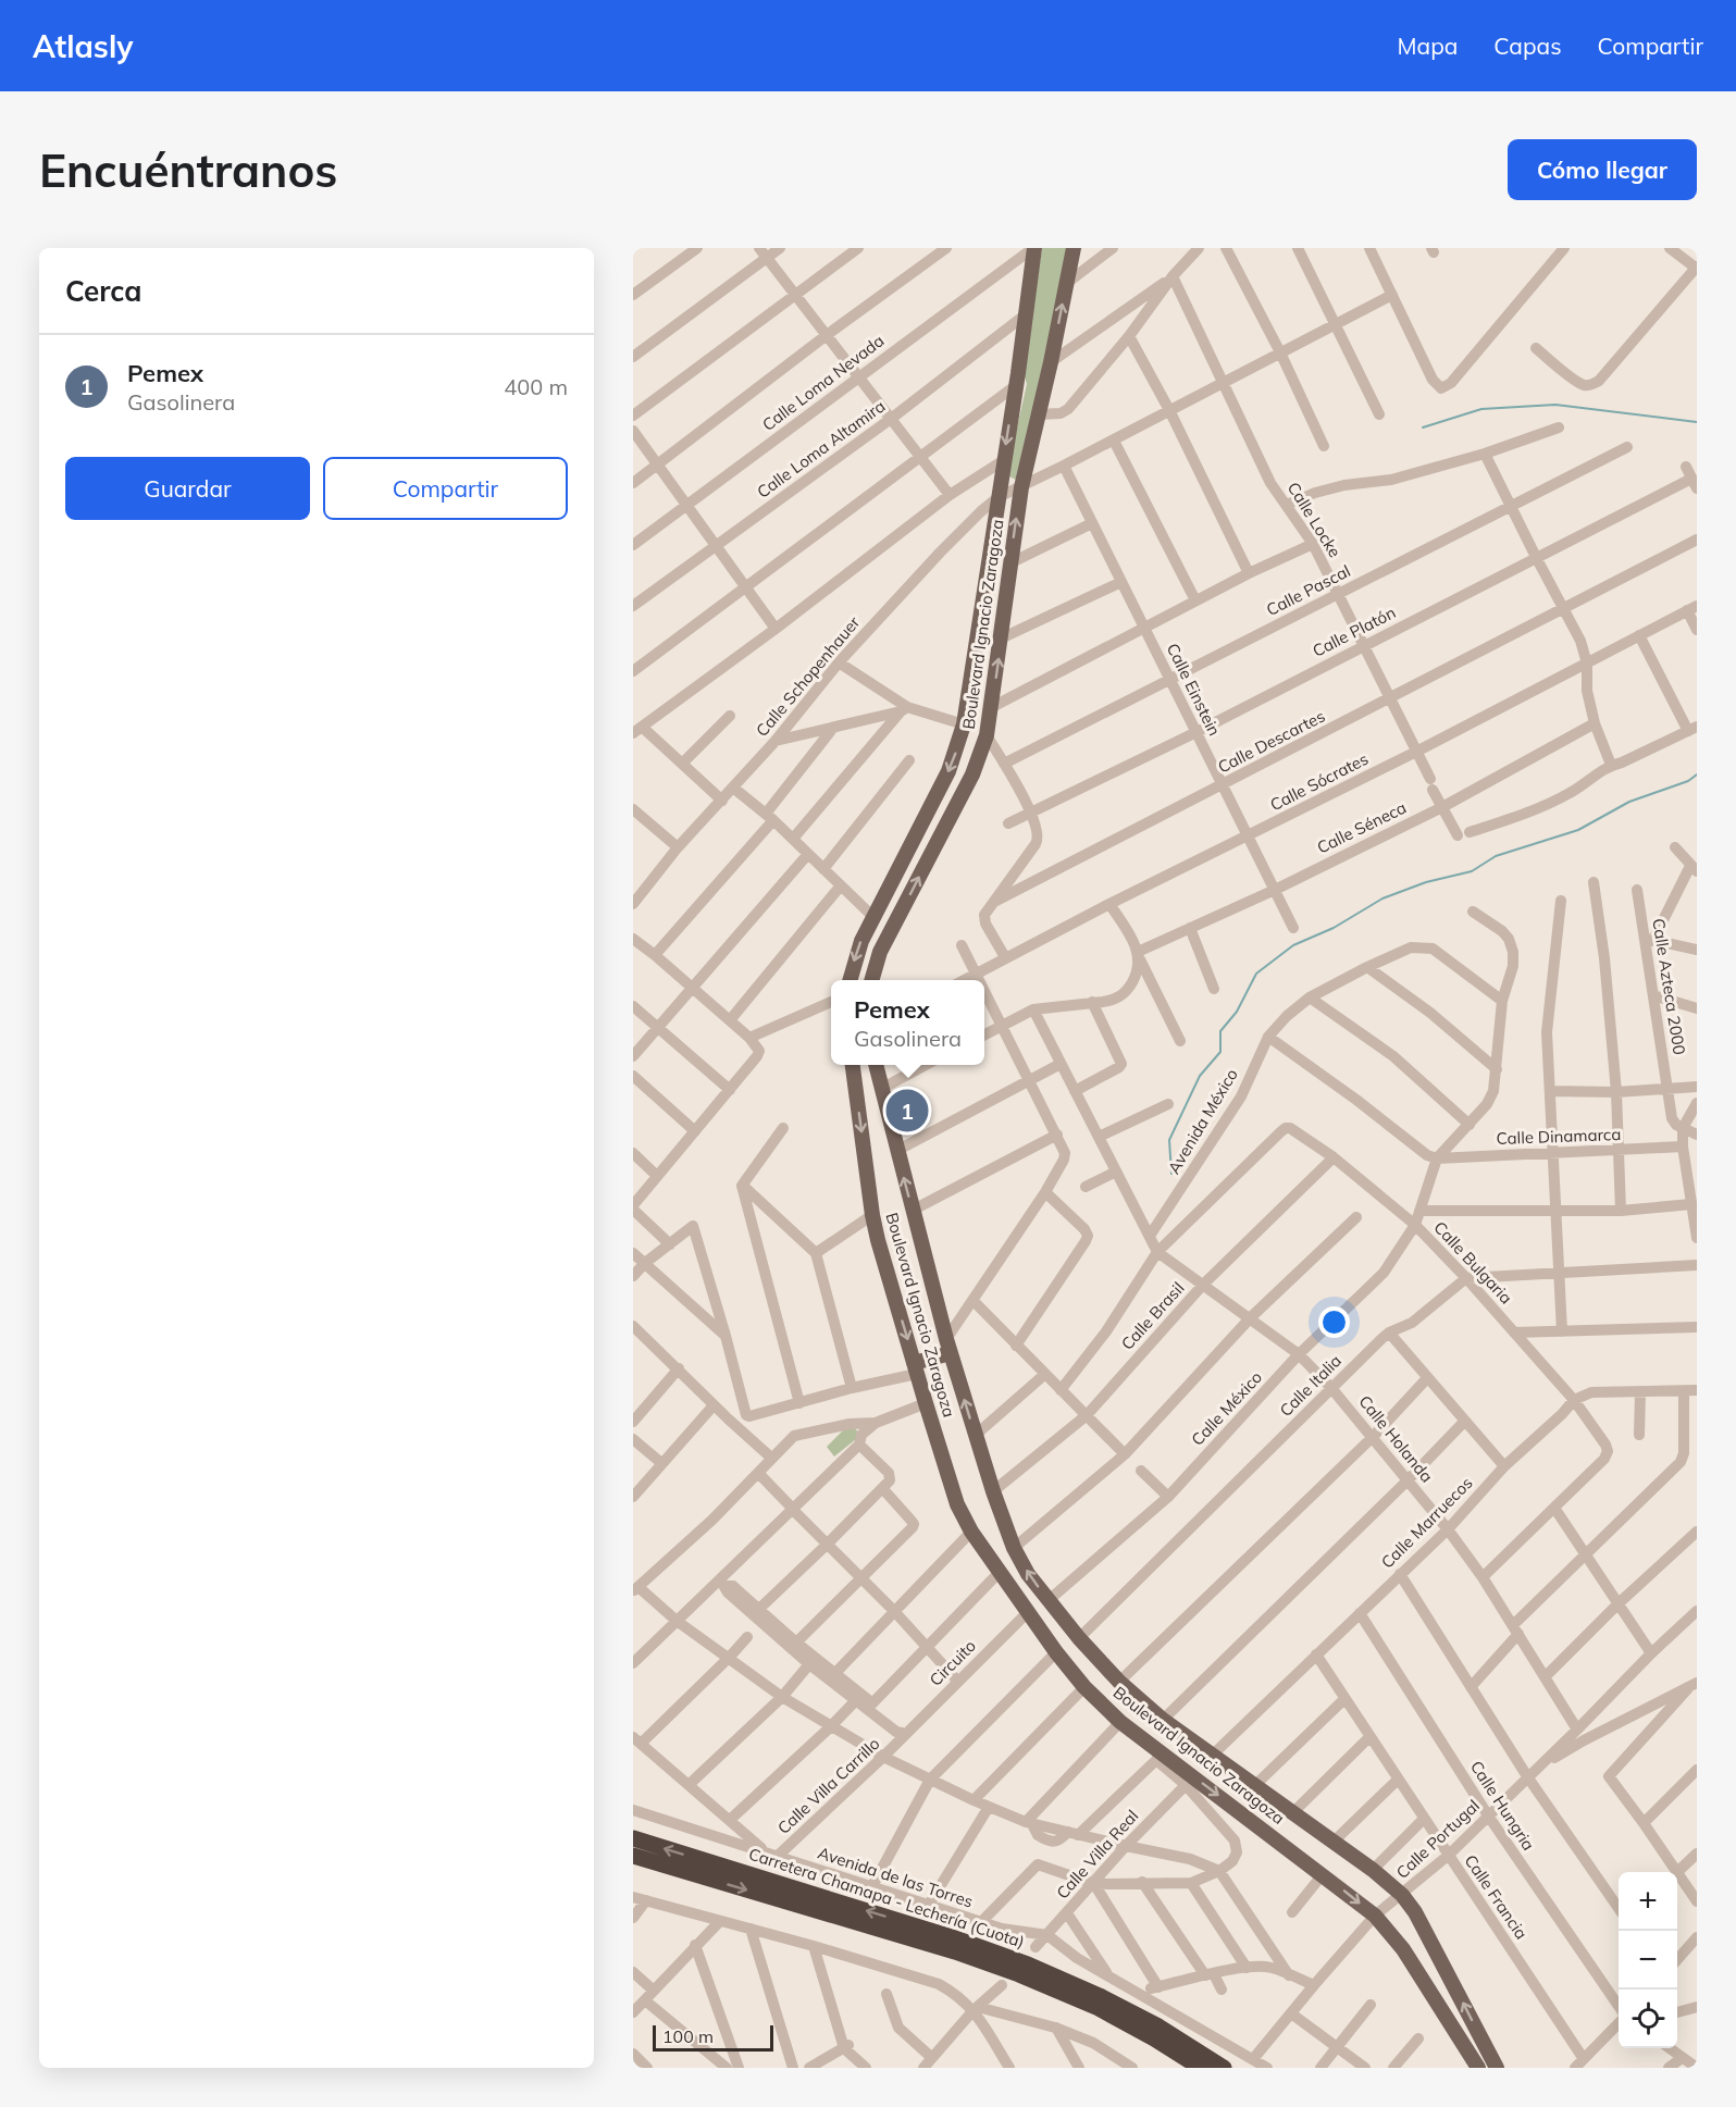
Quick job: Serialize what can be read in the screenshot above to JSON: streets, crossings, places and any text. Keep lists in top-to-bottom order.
{
  "streets": {
    "highway": ["Carretera Chamapa - Lechería (Cuota)"],
    "main road": ["Boulevard Ignacio Zaragoza"],
    "street": [
      "Calle Loma Nevada",
      "Calle Loma Altamira",
      "Calle Locke",
      "Calle Pascal",
      "Calle Platón",
      "Calle Schopenhauer",
      "Calle Einstein",
      "Calle Descartes",
      "Calle Sócrates",
      "Calle Séneca",
      "Calle Azteca 2000",
      "Avenida México",
      "Calle Dinamarca",
      "Calle Bulgaria",
      "Calle Brasil",
      "Calle Italia",
      "Calle México",
      "Calle Holanda",
      "Calle Marruecos",
      "Circuito",
      "Calle Villa Carrillo",
      "Calle Hungria",
      "Calle Portugal",
      "Calle Villa Real",
      "Avenida de las Torres",
      "Calle Francia"
    ]
  },
  "crossings": [
    ["Calle Loma Nevada", "Boulevard Ignacio Zaragoza"],
    ["Calle Loma Altamira", "Boulevard Ignacio Zaragoza"],
    ["Calle Locke", "Calle Pascal"],
    ["Calle Locke", "Calle Platón"],
    ["Calle Locke", "Calle Schopenhauer"],
    ["Calle Locke", "Calle Descartes"],
    ["Calle Locke", "Calle Sócrates"],
    ["Calle Locke", "Calle Séneca"],
    ["Calle Pascal", "Calle Einstein"],
    ["Boulevard Ignacio Zaragoza", "Calle Schopenhauer"],
    ["Boulevard Ignacio Zaragoza", "Calle Brasil"],
    ["Boulevard Ignacio Zaragoza", "Calle Italia"],
    ["Boulevard Ignacio Zaragoza", "Calle México"],
    ["Boulevard Ignacio Zaragoza", "Calle Marruecos"],
    ["Boulevard Ignacio Zaragoza", "Circuito"],
    ["Boulevard Ignacio Zaragoza", "Calle Portugal"],
    ["Calle Platón", "Calle Einstein"],
    ["Calle Schopenhauer", "Calle Einstein"],
    ["Calle Einstein", "Calle Descartes"],
    ["Calle Einstein", "Calle Sócrates"],
    ["Calle Einstein", "Calle Séneca"],
    ["Calle Azteca 2000", "Calle Dinamarca"],
    ["Calle Bulgaria", "Calle Brasil"],
    ["Calle Bulgaria", "Calle Italia"],
    ["Calle Bulgaria", "Calle México"],
    ["Calle Bulgaria", "Calle Holanda"],
    ["Calle Bulgaria", "Calle Marruecos"],
    ["Calle Brasil", "Calle Holanda"],
    ["Calle Italia", "Calle Holanda"],
    ["Calle México", "Calle Holanda"],
    ["Calle Holanda", "Calle Marruecos"],
    ["Calle Holanda", "Calle Portugal"],
    ["Calle Marruecos", "Calle Hungria"],
    ["Calle Marruecos", "Calle Francia"],
    ["Circuito", "Calle Villa Carrillo"],
    ["Calle Villa Carrillo", "Avenida de las Torres"],
    ["Calle Hungria", "Calle Portugal"],
    ["Calle Portugal", "Calle Francia"],
    ["Calle Villa Real", "Avenida de las Torres"]
  ],
  "scale_bar": "100 m",
  "page": {
    "header": "Atlasly",
    "nav": ["Mapa", "Capas", "Compartir"],
    "buttons": [
      "Cómo llegar",
      ["Guardar", "Compartir"]
    ],
    "title": "Encuéntranos",
    "heading": "Cerca",
    "list": [
      {
        "mark": "1",
        "name": "Pemex",
        "note": "Gasolinera",
        "value": "400 m"
      }
    ],
    "popup": ["Pemex", "Gasolinera"],
    "pins": "1",
    "map_buttons": ["+", "−"],
    "scale": "100 m"
  }
}
